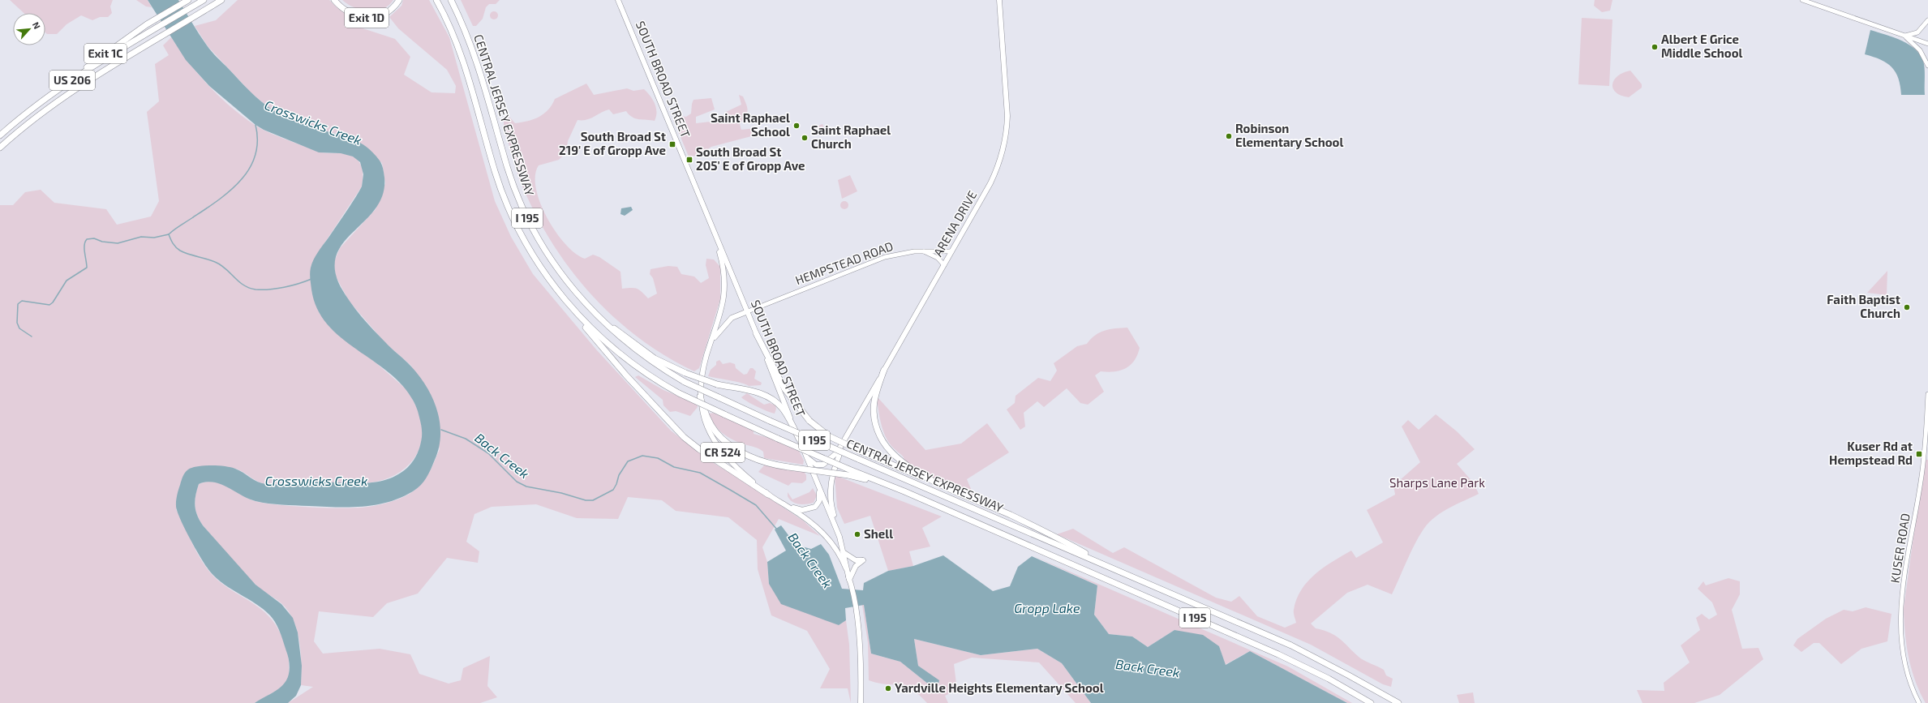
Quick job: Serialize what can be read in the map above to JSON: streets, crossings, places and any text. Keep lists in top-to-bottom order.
{
  "streets": {
    "highway": [
      "Exit 1D",
      "Exit 1C",
      "US 206",
      "CENTRAL JERSEY EXPRESSWAY",
      "I 195"
    ],
    "main road": ["SOUTH BROAD STREET", "ARENA DRIVE", "CR 524"],
    "street": ["HEMPSTEAD ROAD", "KUSER ROAD"]
  },
  "crossings": [
    ["Exit 1C", "US 206"],
    ["SOUTH BROAD STREET", "HEMPSTEAD ROAD"],
    ["ARENA DRIVE", "HEMPSTEAD ROAD"]
  ],
  "water": ["Crosswicks Creek", "Back Creek", "Gropp Lake"],
  "parks": ["Sharps Lane Park"],
  "places": {
    "other": [
      "Albert E Grice Middle School",
      "Saint Raphael School",
      "Robinson Elementary School",
      "Saint Raphael Church",
      "Faith Baptist Church",
      "Shell",
      "Yardville Heights Elementary School"
    ],
    "transit": ["South Broad St 219' E of Gropp Ave", "South Broad St 205' E of Gropp Ave", "Kuser Rd at Hempstead Rd"]
  },
  "north": "top right"
}
